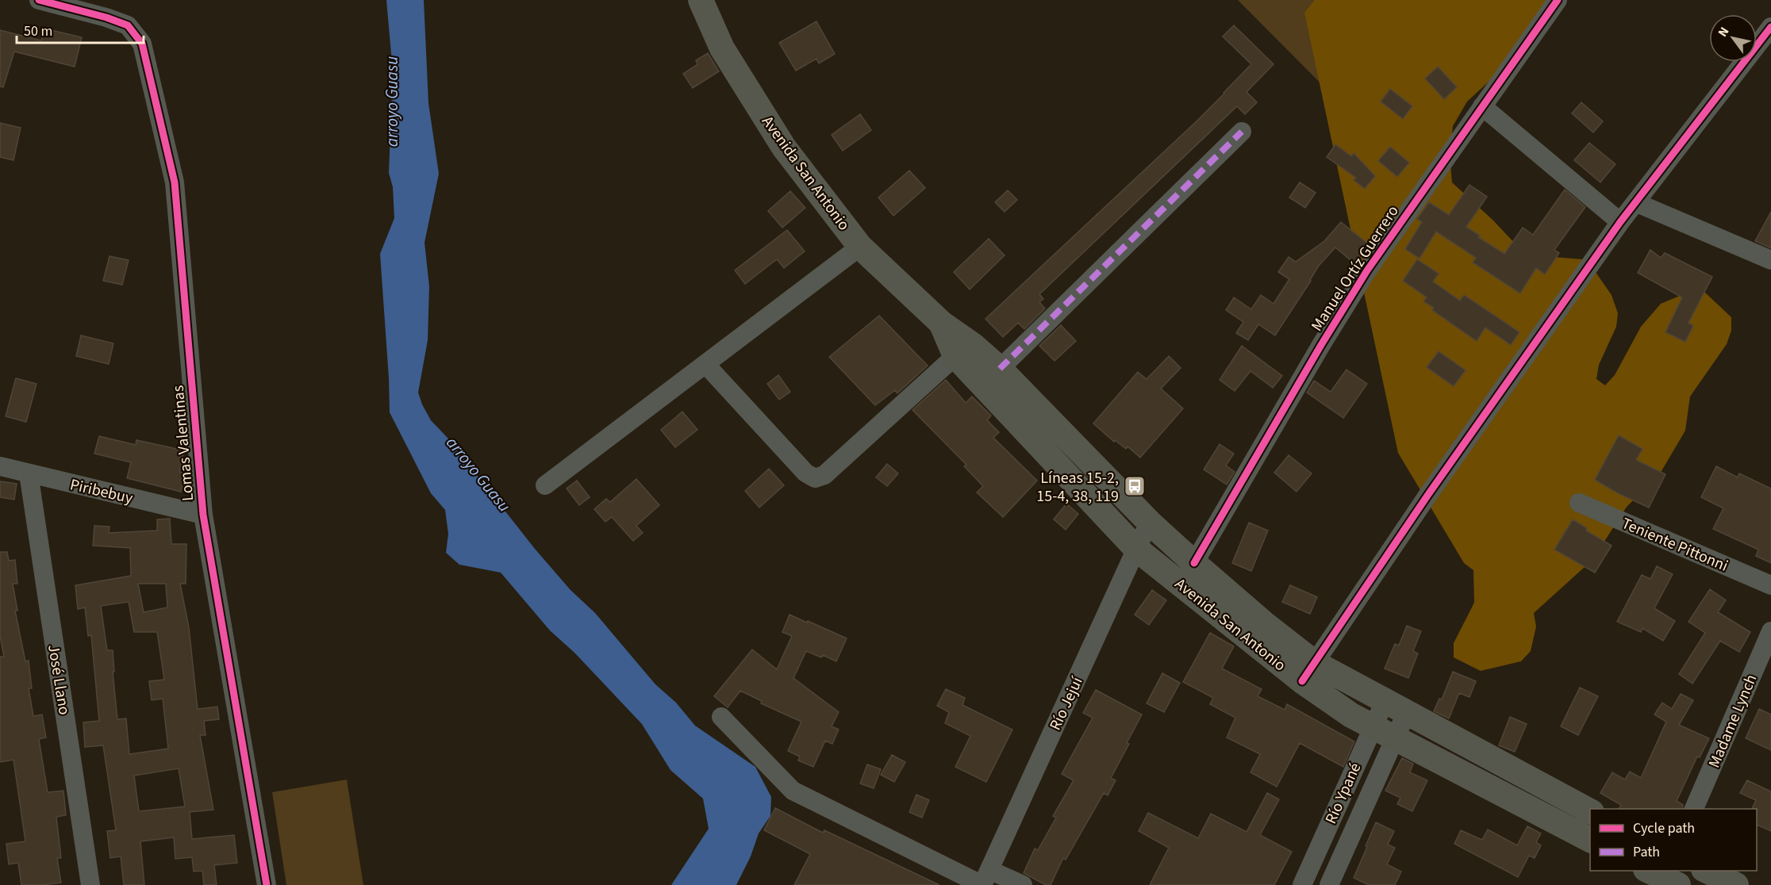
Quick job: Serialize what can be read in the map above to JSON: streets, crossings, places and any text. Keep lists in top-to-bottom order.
{
  "streets": {
    "main road": ["Avenida San Antonio"],
    "street": [
      "Manuel Ortíz Guerrero",
      "Lomas Valentinas",
      "Piribebuy",
      "Teniente Pittonni",
      "José Llano",
      "Río Jejuí",
      "Madame Lynch",
      "Río Ypané"
    ]
  },
  "crossings": [
    ["Avenida San Antonio", "Manuel Ortíz Guerrero"],
    ["Avenida San Antonio", "Río Jejuí"],
    ["Avenida San Antonio", "Río Ypané"],
    ["Lomas Valentinas", "Piribebuy"],
    ["Piribebuy", "José Llano"]
  ],
  "water": ["arroyo Guasu"],
  "places": {
    "bus stop": ["Líneas 15-2, 15-4, 38, 119"]
  },
  "legend": ["Cycle path", "Path"],
  "scale_bar": "50 m",
  "north": "top left"
}
